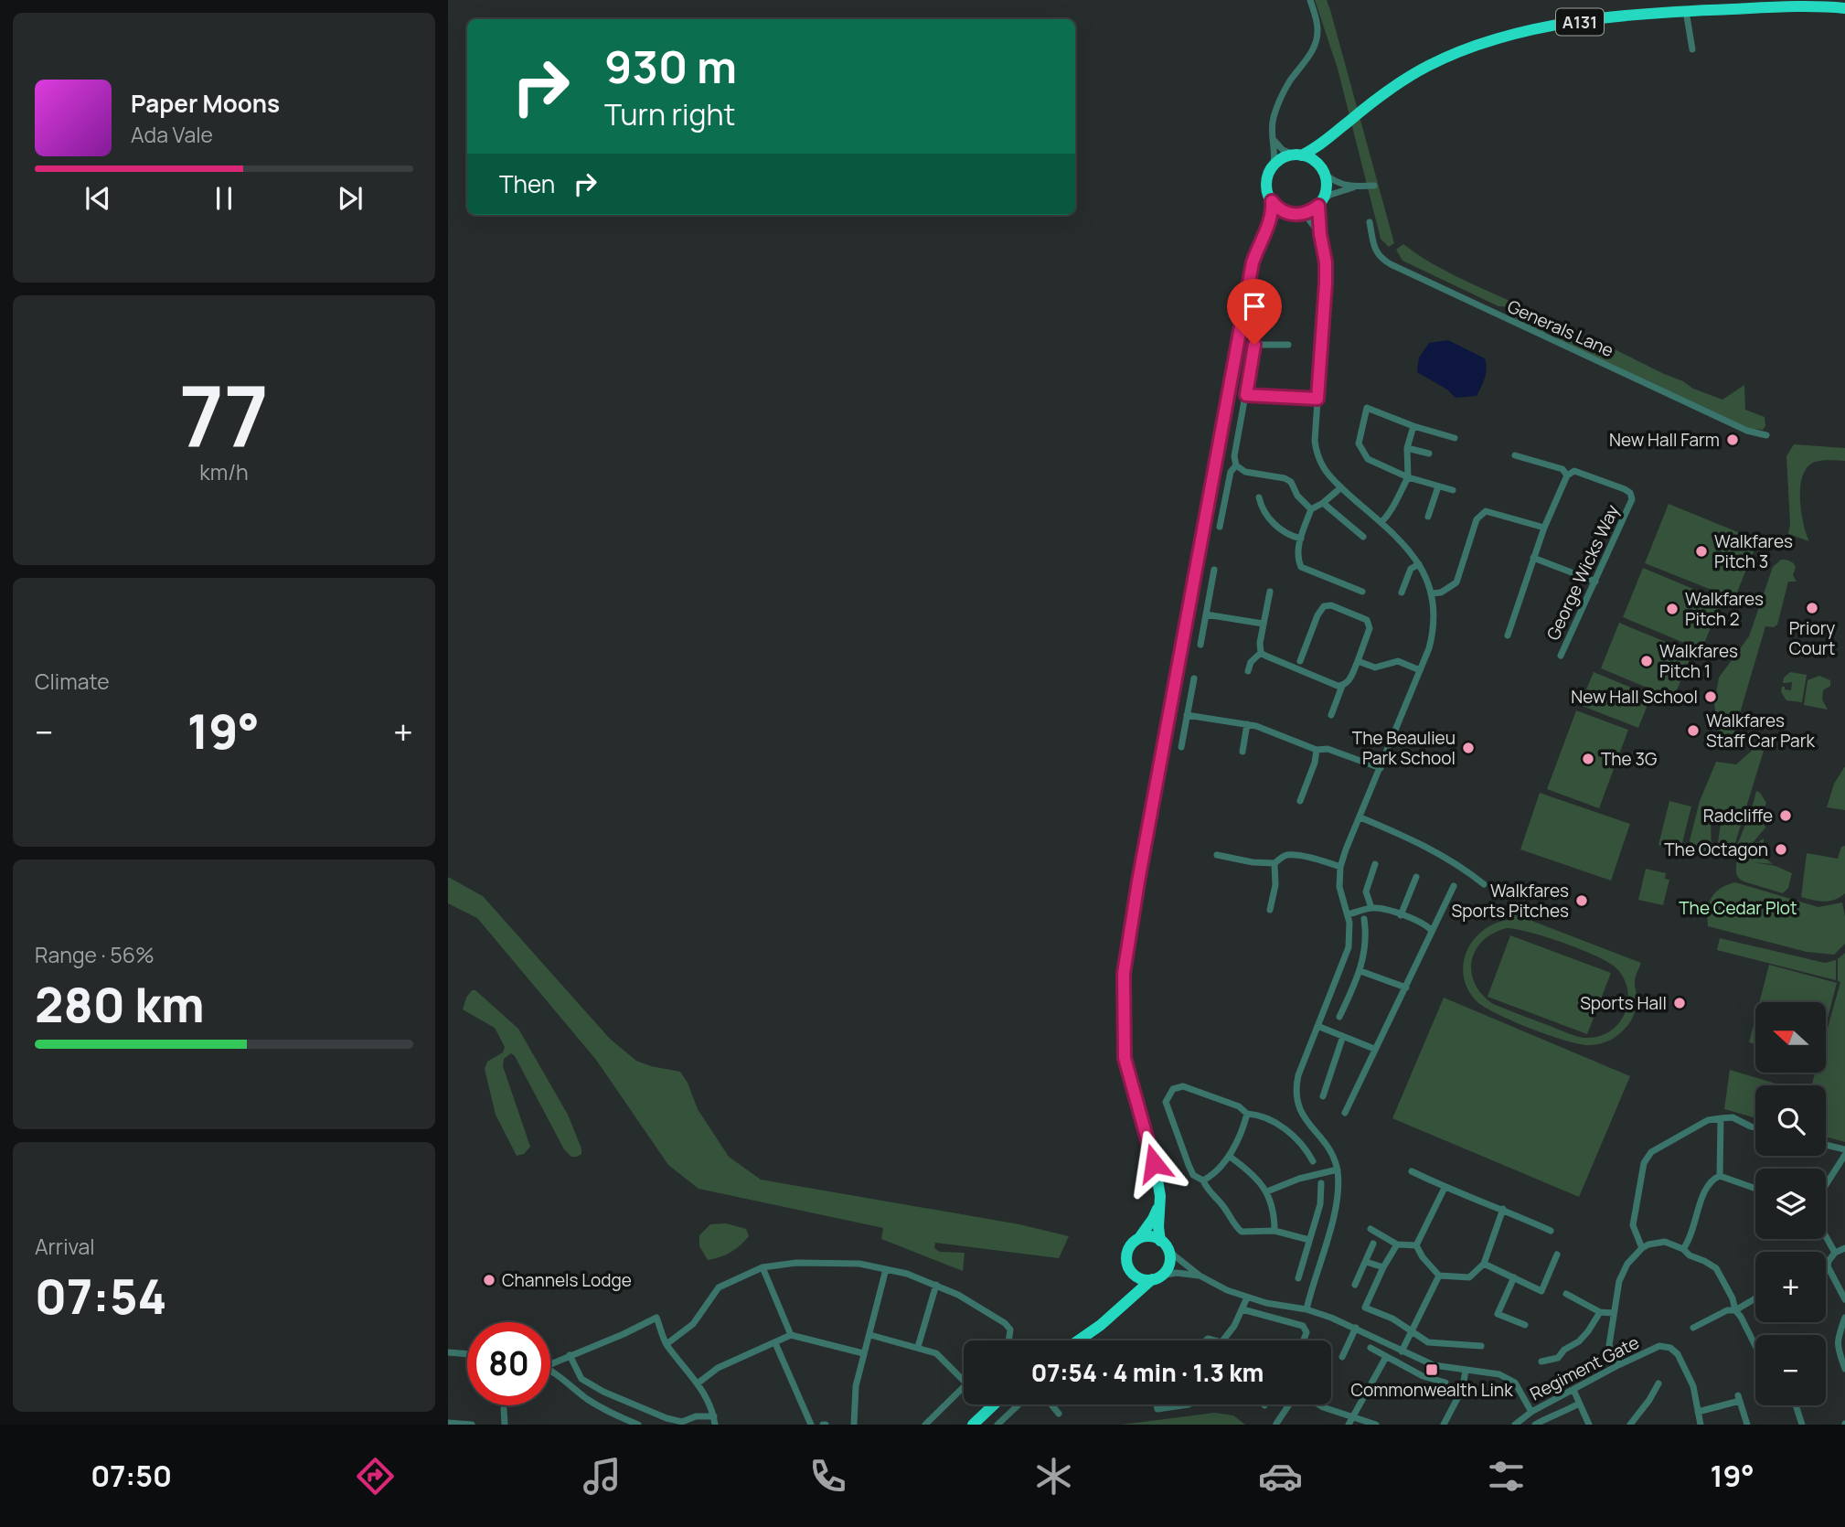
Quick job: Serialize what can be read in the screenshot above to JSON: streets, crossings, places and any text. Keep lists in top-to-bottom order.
{
  "streets": {
    "highway": ["A131"],
    "street": ["Generals Lane", "George Wicks Way", "Regiment Gate"]
  },
  "parks": ["The Cedar Plot"],
  "places": {
    "other": [
      "New Hall Farm",
      "Walkfares Pitch 3",
      "Priory Court",
      "Walkfares Pitch 2",
      "Walkfares Pitch 1",
      "New Hall School",
      "Walkfares Staff Car Park",
      "The Beaulieu Park School",
      "The 3G",
      "Radcliffe",
      "The Octagon",
      "Walkfares Sports Pitches",
      "Sports Hall",
      "Channels Lodge"
    ],
    "transit": ["Commonwealth Link"]
  },
  "north": "left",
  "page": {
    "turn": ["930 m", "Turn right"],
    "song": ["Paper Moons", "Ada Vale"],
    "then": "Then",
    "tile": [
      ["77", "km/h"],
      "Climate",
      ["Range · 56%", "280 km"],
      ["Arrival", "07:54"]
    ],
    "heat": ["−", "19°", "+"],
    "map_buttons": ["+", "−"],
    "limit": "80",
    "trip": "07:54 · 4 min · 1.3 km",
    "tabs": ["07:50", "19°"]
  }
}
